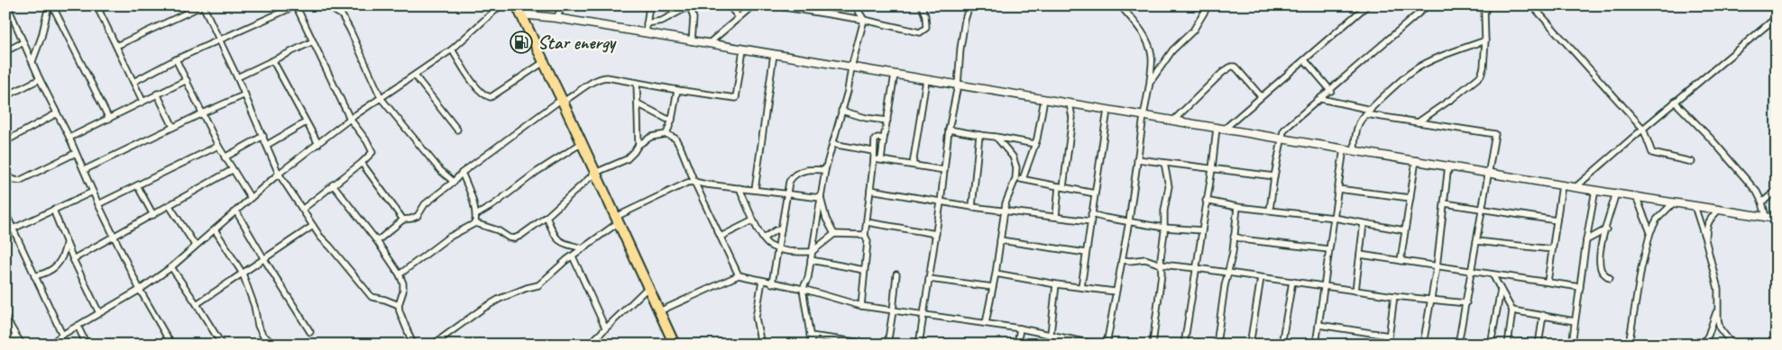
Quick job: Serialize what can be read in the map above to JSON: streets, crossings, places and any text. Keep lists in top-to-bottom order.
{
  "places": {
    "fuel station": ["Star energy"]
  }
}
